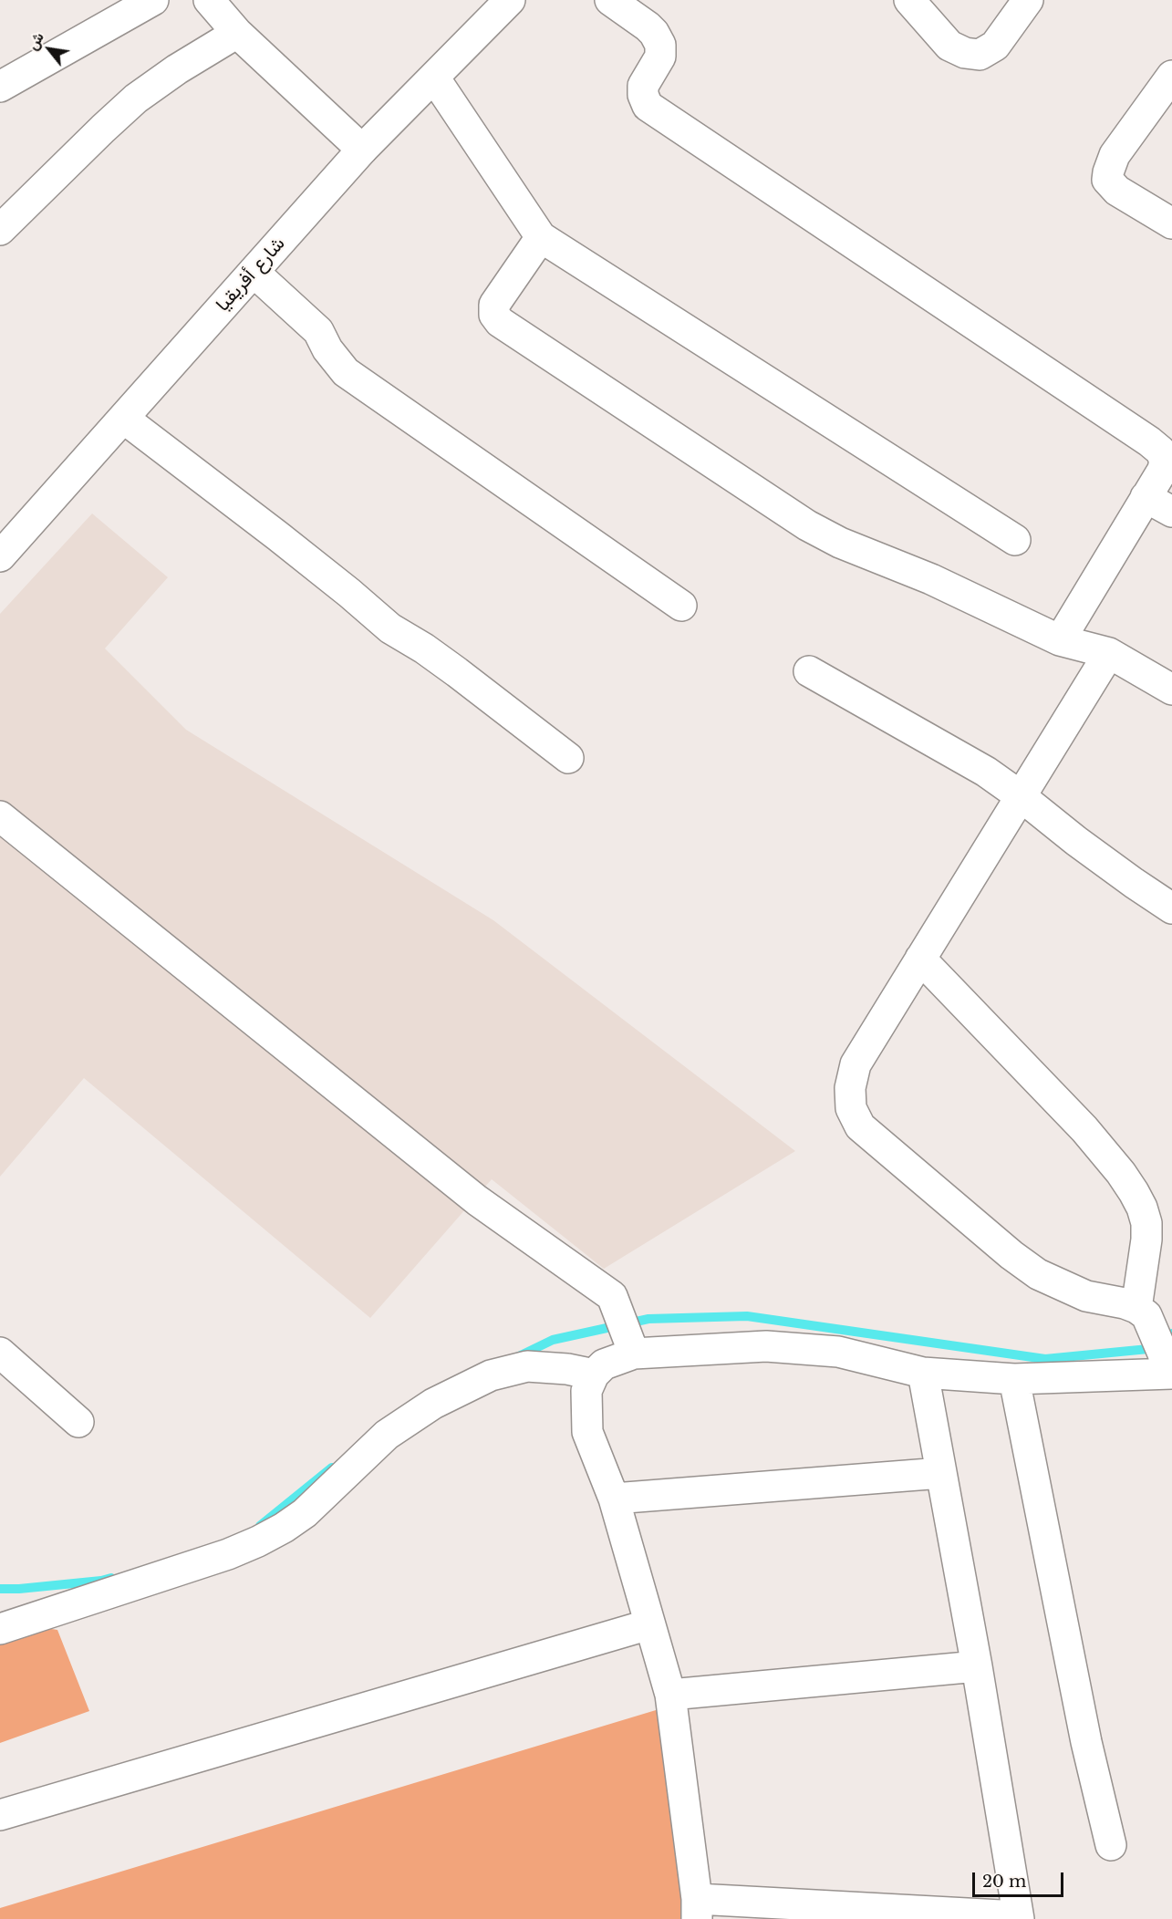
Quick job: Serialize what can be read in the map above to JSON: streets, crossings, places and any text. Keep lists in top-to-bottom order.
{
  "streets": {
    "street": ["شارع أفريقيا"]
  },
  "scale_bar": "20 m",
  "north": "top left"
}
